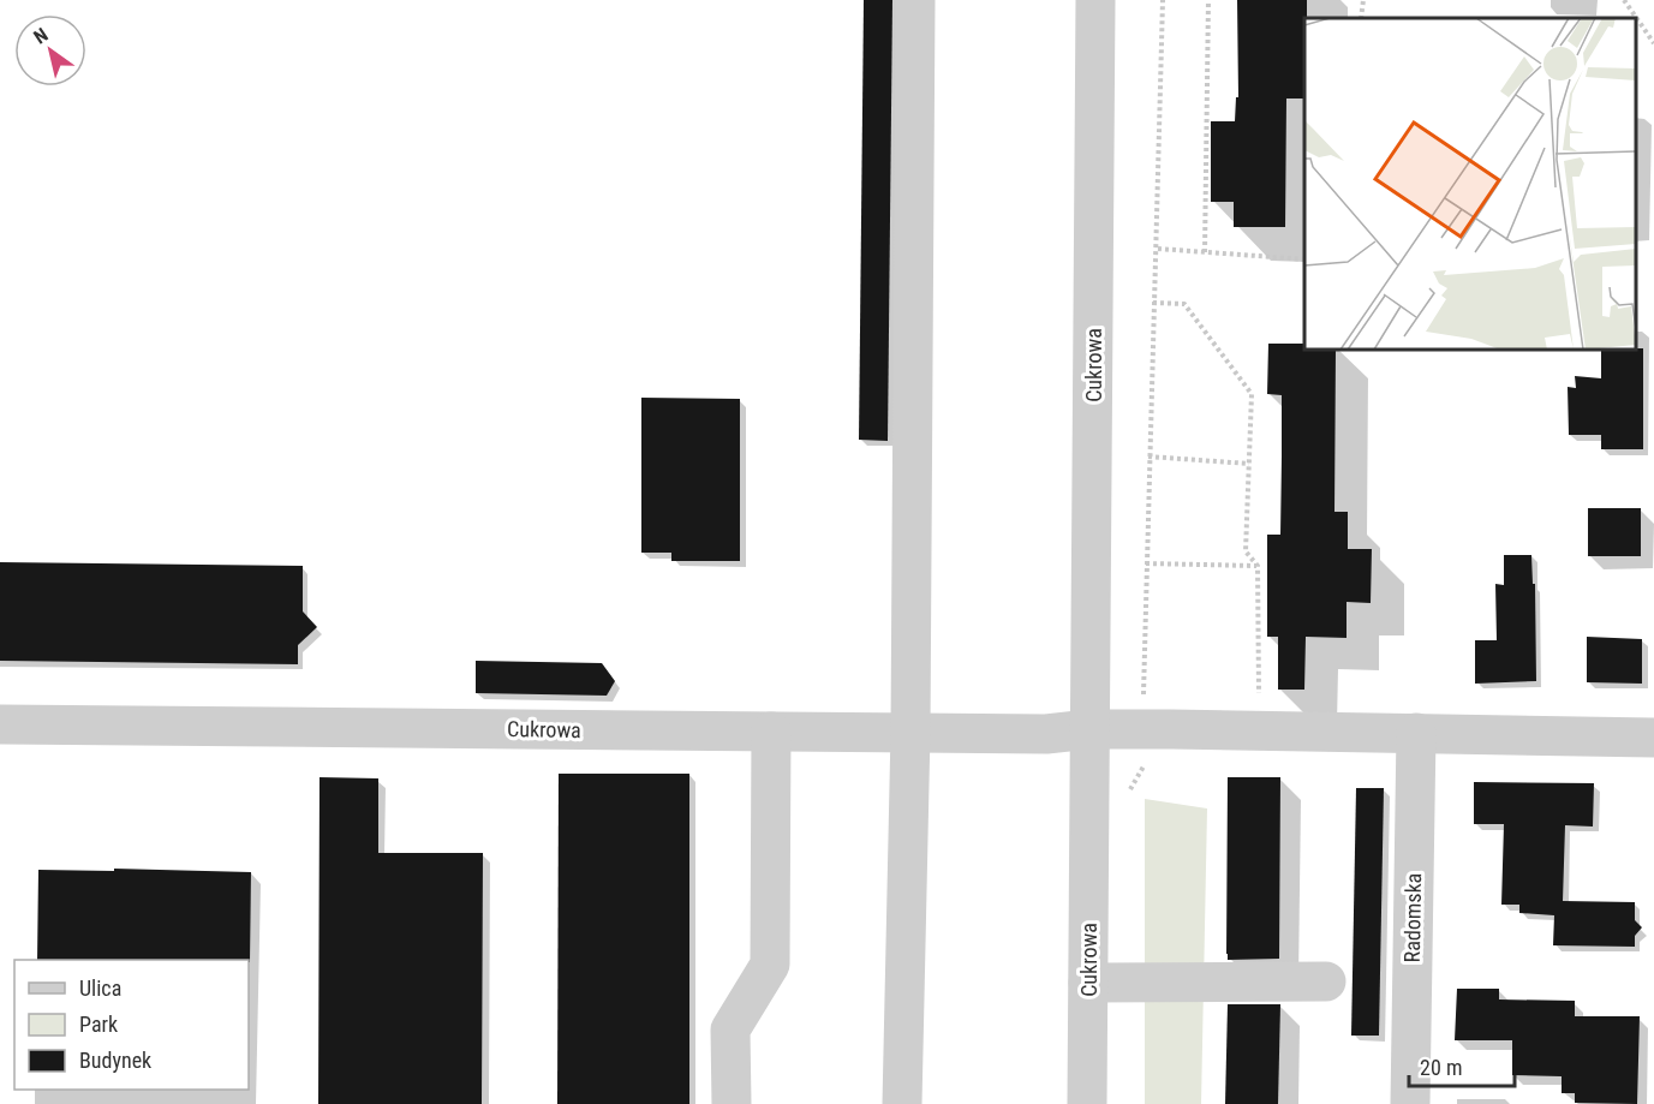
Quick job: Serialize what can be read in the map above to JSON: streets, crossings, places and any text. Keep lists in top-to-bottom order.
{
  "streets": {
    "street": ["Cukrowa", "Radomska"]
  },
  "legend": ["Ulica", "Park", "Budynek"],
  "scale_bar": "20 m",
  "north": "top left"
}
